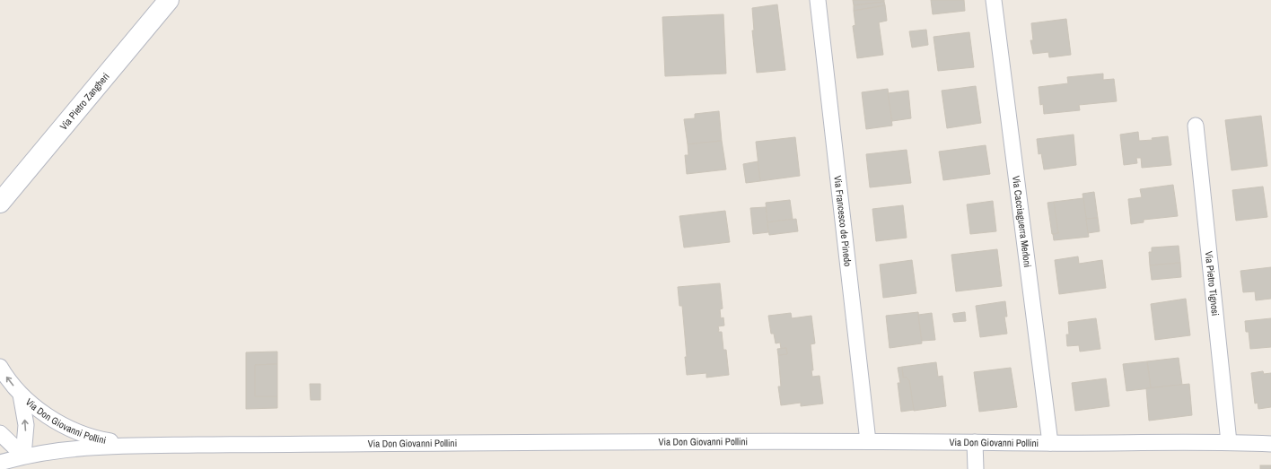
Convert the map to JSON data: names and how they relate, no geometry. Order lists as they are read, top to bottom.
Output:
{
  "streets": {
    "street": [
      "Via Pietro Zangheri",
      "Via Francesco de Pinedo",
      "Via Cacciaguerra Merloni",
      "Via Pietro Tignosi",
      "Via Don Giovanni Pollini"
    ]
  },
  "crossings": [
    ["Via Francesco de Pinedo", "Via Don Giovanni Pollini"],
    ["Via Cacciaguerra Merloni", "Via Don Giovanni Pollini"],
    ["Via Pietro Tignosi", "Via Don Giovanni Pollini"]
  ]
}
